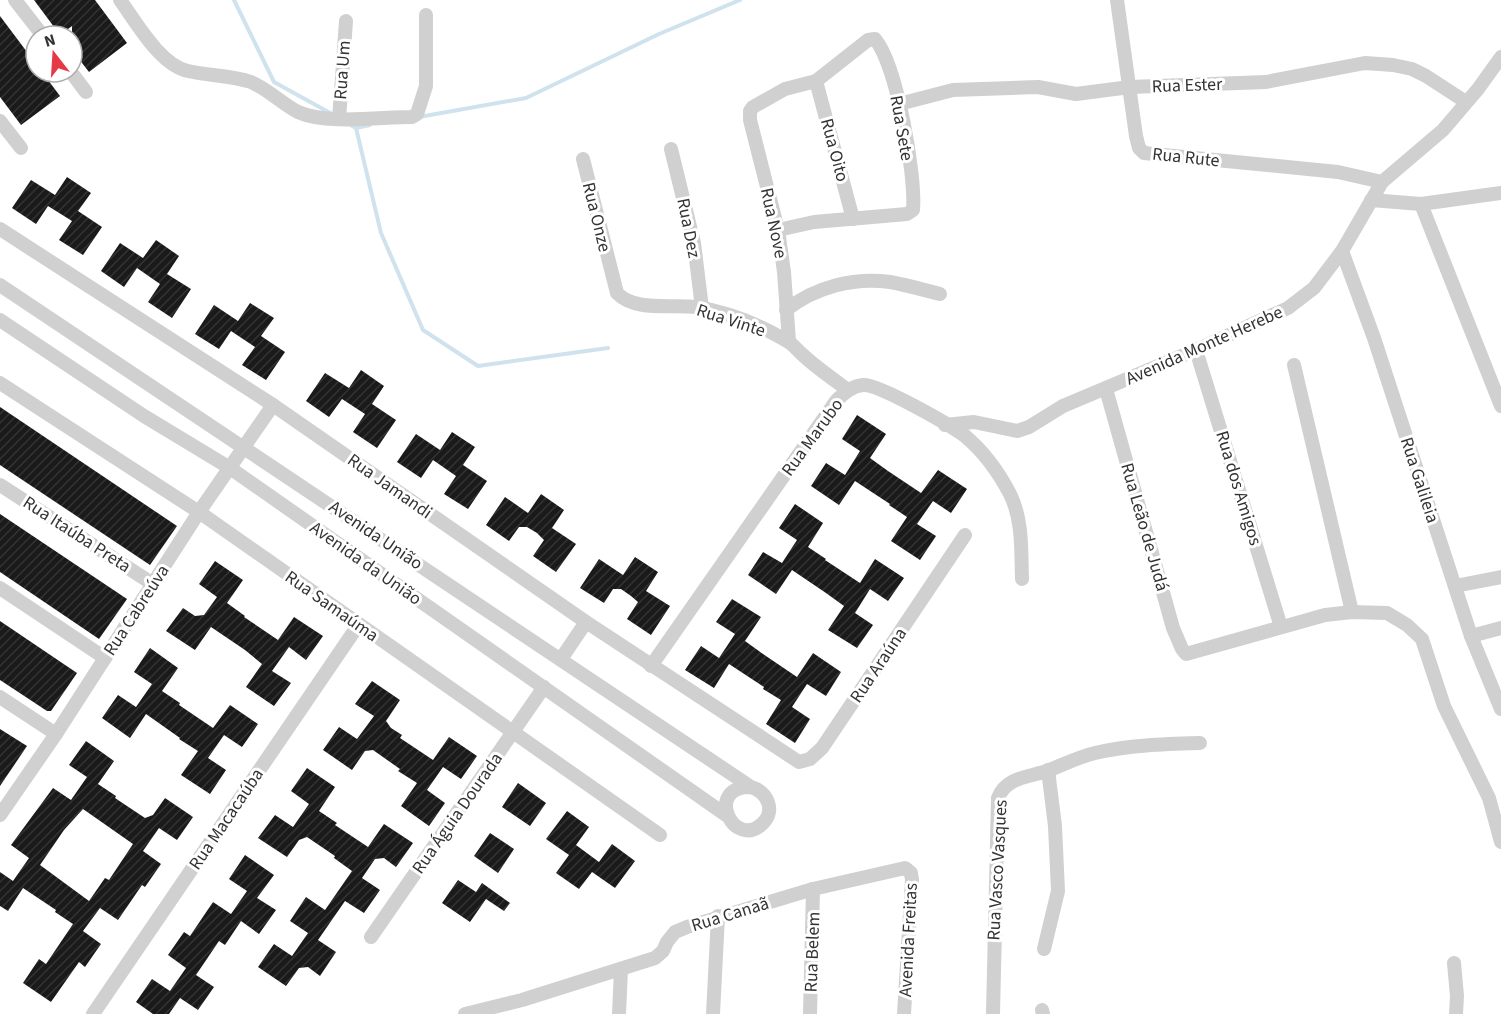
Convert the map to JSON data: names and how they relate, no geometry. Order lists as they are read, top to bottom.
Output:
{
  "streets": {
    "street": [
      "Rua Um",
      "Rua Ester",
      "Rua Sete",
      "Rua Oito",
      "Rua Rute",
      "Rua Onze",
      "Rua Nove",
      "Rua Dez",
      "Rua Vinte",
      "Avenida Monte Herebe",
      "Rua Marubo",
      "Rua Galileia",
      "Rua Jamandi",
      "Rua dos Amigos",
      "Rua Leão de Judá",
      "Rua Itaúba Preta",
      "Avenida União",
      "Avenida da União",
      "Rua Samaúma",
      "Rua Cabreúva",
      "Rua Araúna",
      "Rua Águia Dourada",
      "Rua Macacaúba",
      "Rua Vasco Vasques",
      "Rua Canaã",
      "Avenida Freitas",
      "Rua Belem"
    ]
  },
  "crossings": [
    ["Rua Ester", "Rua Sete"],
    ["Rua Ester", "Rua Rute"],
    ["Rua Ester", "Avenida Monte Herebe"],
    ["Rua Sete", "Rua Oito"],
    ["Rua Sete", "Rua Nove"],
    ["Rua Oito", "Rua Nove"],
    ["Rua Rute", "Avenida Monte Herebe"],
    ["Rua Onze", "Rua Vinte"],
    ["Rua Nove", "Rua Vinte"],
    ["Rua Dez", "Rua Vinte"],
    ["Rua Vinte", "Rua Marubo"],
    ["Avenida Monte Herebe", "Rua Marubo"],
    ["Avenida Monte Herebe", "Rua Galileia"],
    ["Avenida Monte Herebe", "Rua dos Amigos"],
    ["Avenida Monte Herebe", "Rua Leão de Judá"],
    ["Rua Marubo", "Rua Jamandi"],
    ["Rua Jamandi", "Rua Cabreúva"],
    ["Rua Jamandi", "Rua Araúna"],
    ["Rua dos Amigos", "Rua Leão de Judá"],
    ["Rua Itaúba Preta", "Rua Cabreúva"],
    ["Avenida União", "Avenida da União"],
    ["Avenida União", "Rua Cabreúva"],
    ["Avenida da União", "Rua Cabreúva"],
    ["Avenida da União", "Rua Águia Dourada"],
    ["Rua Samaúma", "Rua Cabreúva"],
    ["Rua Samaúma", "Rua Águia Dourada"],
    ["Rua Samaúma", "Rua Macacaúba"],
    ["Rua Canaã", "Avenida Freitas"],
    ["Rua Canaã", "Rua Belem"]
  ],
  "north": "top"
}
